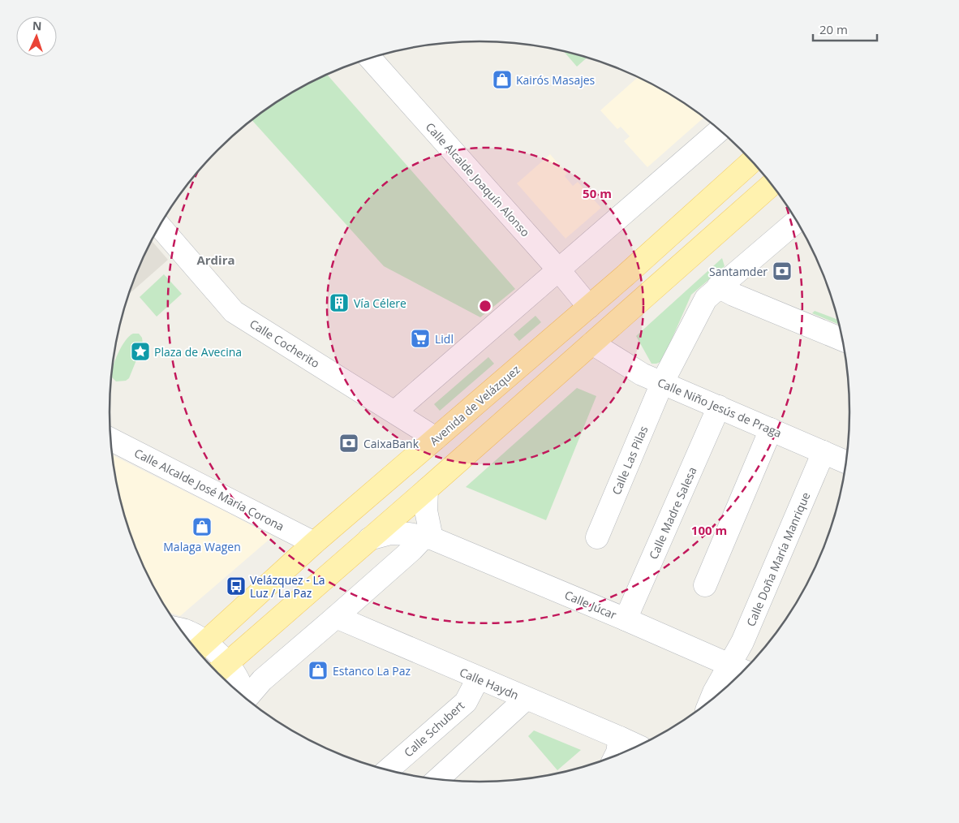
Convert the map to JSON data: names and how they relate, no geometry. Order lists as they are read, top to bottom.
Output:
{
  "streets": {
    "main road": ["Avenida de Velázquez"],
    "street": [
      "Calle Alcalde Joaquín Alonso",
      "Calle Cocherito",
      "Calle Niño Jesús de Praga",
      "Calle Las Pilas",
      "Calle Alcalde José María Corona",
      "Calle Madre Salesa",
      "Calle Doña María Manrique",
      "Calle Júcar",
      "Calle Haydn",
      "Calle Schubert"
    ]
  },
  "crossings": [
    ["Calle Alcalde Joaquín Alonso", "Avenida de Velázquez"],
    ["Calle Cocherito", "Avenida de Velázquez"],
    ["Avenida de Velázquez", "Calle Alcalde José María Corona"],
    ["Calle Niño Jesús de Praga", "Calle Las Pilas"],
    ["Calle Niño Jesús de Praga", "Calle Madre Salesa"],
    ["Calle Niño Jesús de Praga", "Calle Doña María Manrique"],
    ["Calle Madre Salesa", "Calle Júcar"],
    ["Calle Doña María Manrique", "Calle Júcar"],
    ["Calle Haydn", "Calle Schubert"]
  ],
  "districts": ["Ardira"],
  "places": {
    "shop": ["Kairós Masajes", "Malaga Wagen", "Estanco La Paz"],
    "bank": ["Santamder", "CaixaBank"],
    "building": ["Vía Célere"],
    "supermarket": ["Lidl"],
    "place": ["Plaza de Avecina"],
    "bus stop": ["Velázquez - La Luz / La Paz"]
  },
  "scale_bar": "20 m",
  "north": "top",
  "rings": ["50 m", "100 m"]
}
